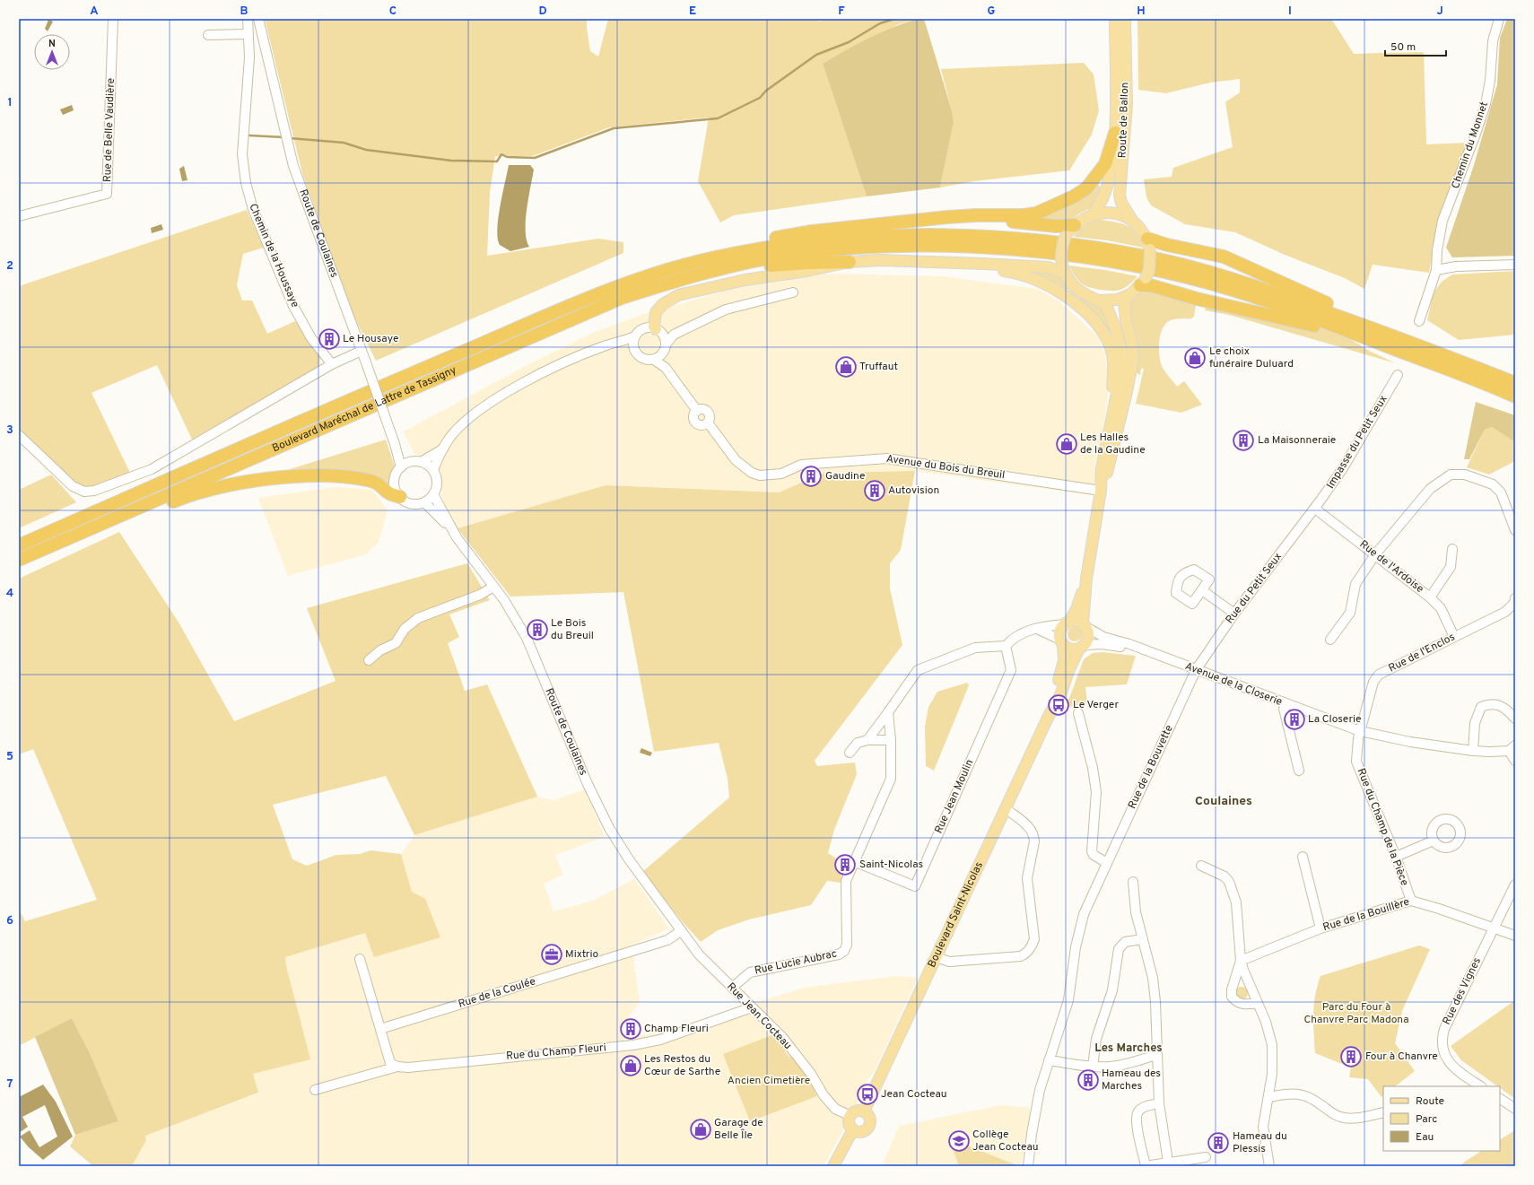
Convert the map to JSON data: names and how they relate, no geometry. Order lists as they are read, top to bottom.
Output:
{
  "streets": {
    "highway": ["Boulevard Maréchal de Lattre de Tassigny"],
    "main road": ["Route de Ballon", "Boulevard Saint-Nicolas"],
    "street": [
      "Rue de Belle Vaudière",
      "Chemin du Monnet",
      "Route de Coulaines",
      "Chemin de la Houssaye",
      "Impasse du Petit Seux",
      "Avenue du Bois du Breuil",
      "Rue de l'Ardoise",
      "Rue du Petit Seux",
      "Rue de l'Enclos",
      "Avenue de la Closerie",
      "Rue de la Bouvette",
      "Rue Jean Moulin",
      "Rue du Champ de la Pièce",
      "Rue de la Bouillère",
      "Rue Lucie Aubrac",
      "Rue des Vignes",
      "Rue de la Coulée",
      "Rue Jean Cocteau",
      "Rue du Champ Fleuri"
    ]
  },
  "crossings": [
    ["Route de Coulaines", "Rue de la Coulée"],
    ["Route de Coulaines", "Rue Jean Cocteau"],
    ["Impasse du Petit Seux", "Rue de l'Ardoise"],
    ["Impasse du Petit Seux", "Rue du Petit Seux"],
    ["Rue de l'Ardoise", "Rue du Petit Seux"],
    ["Rue de l'Ardoise", "Rue de l'Enclos"],
    ["Rue du Petit Seux", "Avenue de la Closerie"],
    ["Rue du Petit Seux", "Rue de la Bouvette"],
    ["Rue de l'Enclos", "Avenue de la Closerie"],
    ["Rue de l'Enclos", "Rue du Champ de la Pièce"],
    ["Avenue de la Closerie", "Rue de la Bouvette"],
    ["Avenue de la Closerie", "Rue du Champ de la Pièce"],
    ["Avenue de la Closerie", "Boulevard Saint-Nicolas"],
    ["Rue Jean Moulin", "Rue Lucie Aubrac"],
    ["Rue du Champ de la Pièce", "Rue de la Bouillère"],
    ["Boulevard Saint-Nicolas", "Rue Jean Cocteau"],
    ["Rue de la Bouillère", "Rue des Vignes"],
    ["Rue Lucie Aubrac", "Rue Jean Cocteau"],
    ["Rue de la Coulée", "Rue Jean Cocteau"],
    ["Rue Jean Cocteau", "Rue du Champ Fleuri"]
  ],
  "districts": ["Coulaines", "Les Marches"],
  "parks": ["Parc du Four à Chanvre Parc Madona", "Ancien Cimetière"],
  "places": {
    "building": [
      "Le Housaye",
      "La Maisonneraie",
      "Gaudine",
      "Autovision",
      "Le Bois du Breuil",
      "La Closerie",
      "Saint-Nicolas",
      "Champ Fleuri",
      "Four à Chanvre",
      "Hameau des Marches",
      "Hameau du Plessis"
    ],
    "shop": [
      "Le choix funéraire Duluard",
      "Truffaut",
      "Les Halles de la Gaudine",
      "Les Restos du Cœur de Sarthe",
      "Garage de Belle Île"
    ],
    "bus stop": ["Le Verger", "Jean Cocteau"],
    "office": ["Mixtrio"],
    "school or university": ["Collège Jean Cocteau"]
  },
  "legend": ["Route", "Parc", "Eau"],
  "scale_bar": "50 m",
  "north": "top",
  "grid": {
    "columns": [
      "A",
      "B",
      "C",
      "D",
      "E",
      "F",
      "G",
      "H",
      "I",
      "J"
    ],
    "rows": [
      "1",
      "2",
      "3",
      "4",
      "5",
      "6",
      "7"
    ]
  }
}
